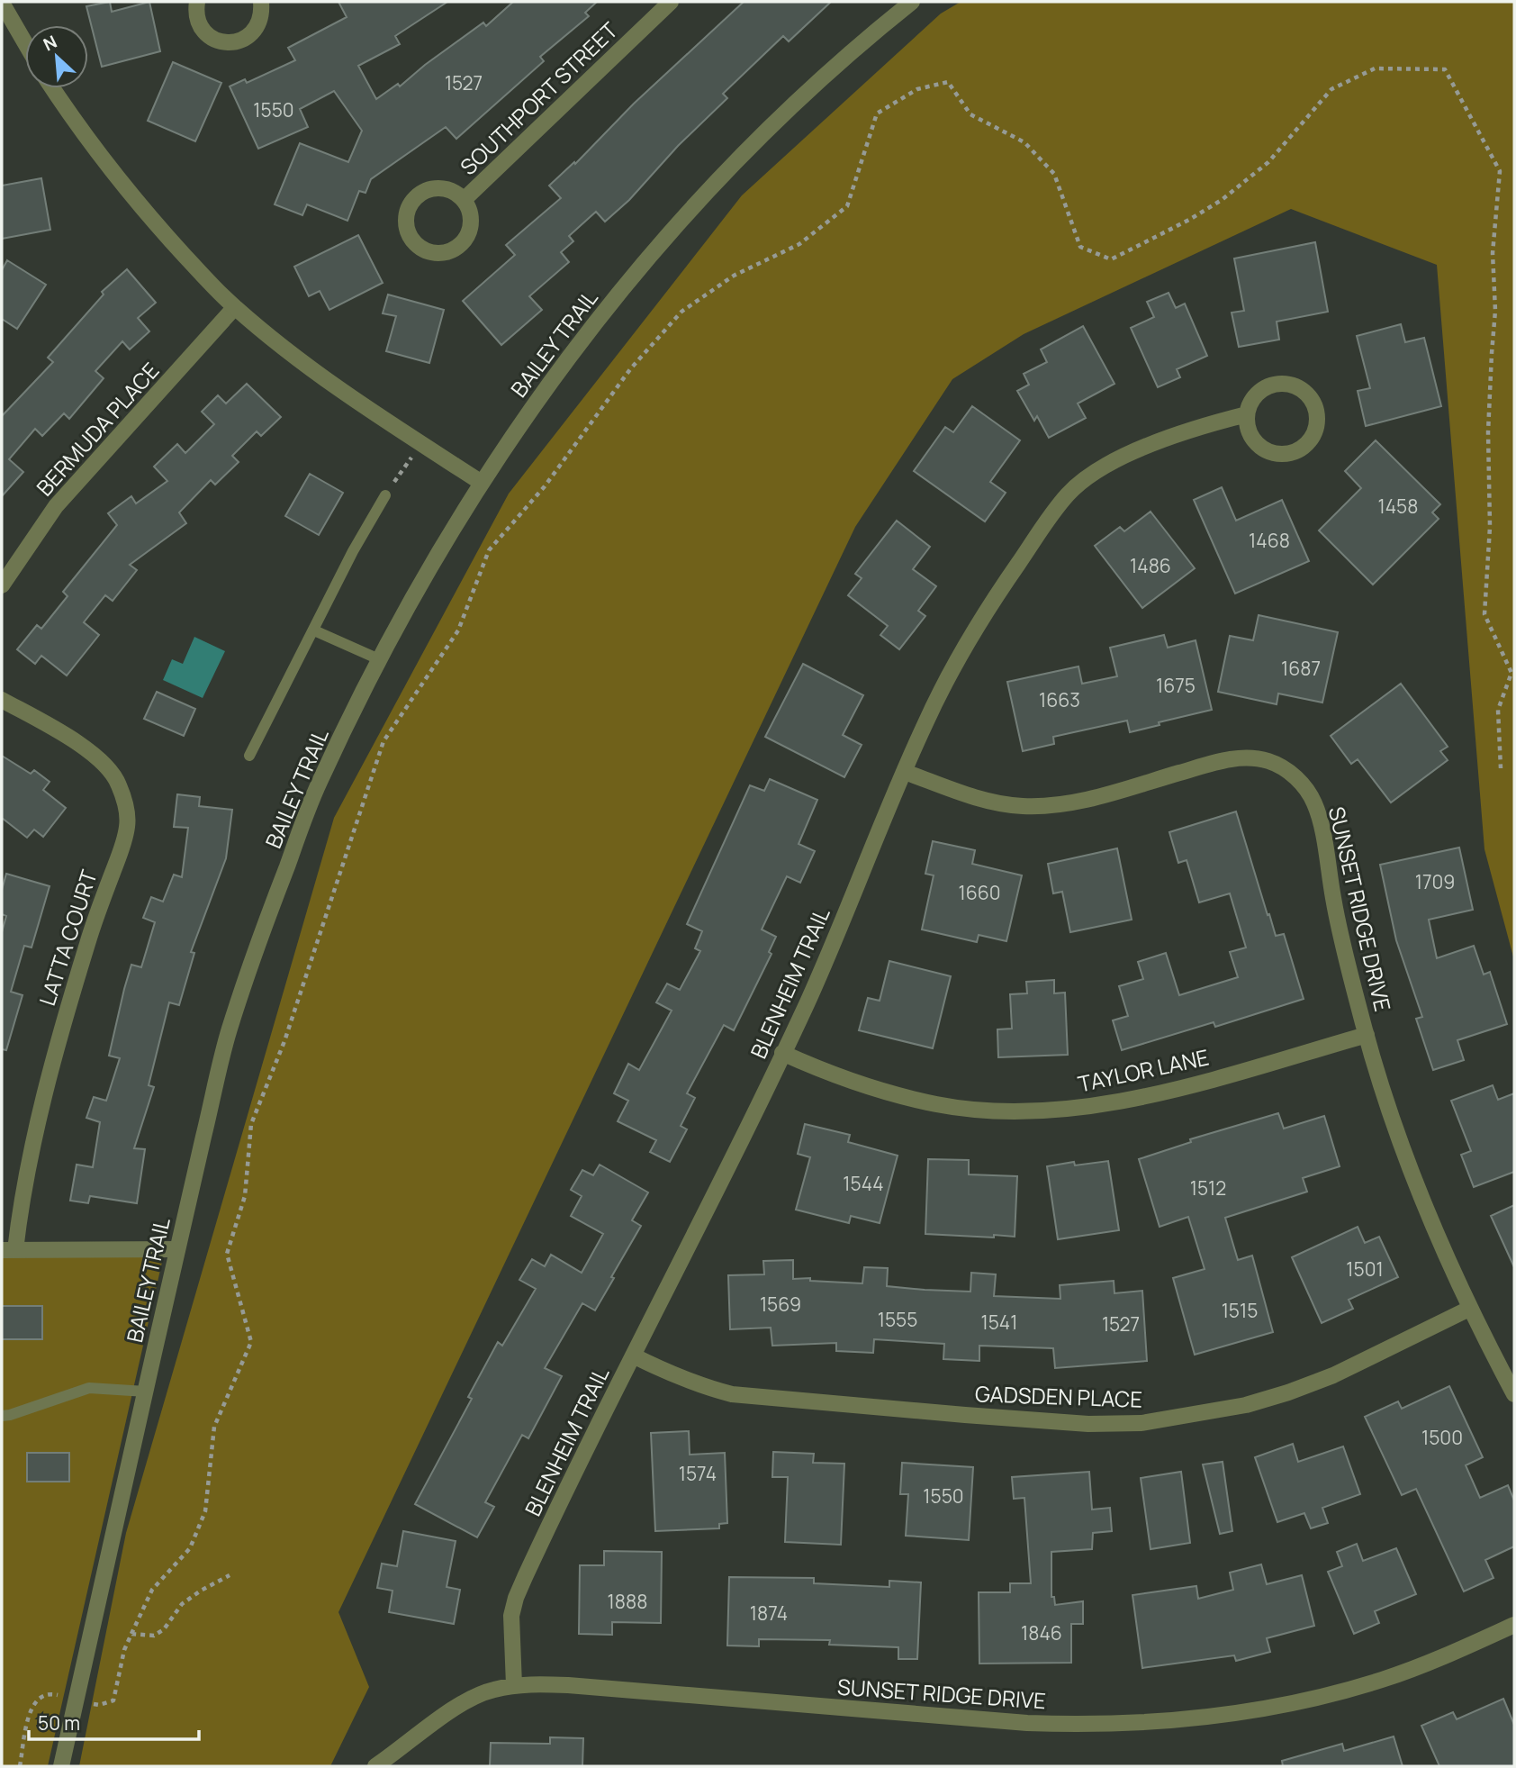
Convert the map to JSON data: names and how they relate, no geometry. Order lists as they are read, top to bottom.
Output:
{
  "streets": {
    "street": [
      "SOUTHPORT STREET",
      "BAILEY TRAIL",
      "BERMUDA PLACE",
      "SUNSET RIDGE DRIVE",
      "LATTA COURT",
      "BLENHEIM TRAIL",
      "TAYLOR LANE",
      "GADSDEN PLACE"
    ]
  },
  "crossings": [
    ["SUNSET RIDGE DRIVE", "BLENHEIM TRAIL"],
    ["SUNSET RIDGE DRIVE", "TAYLOR LANE"],
    ["SUNSET RIDGE DRIVE", "GADSDEN PLACE"],
    ["BLENHEIM TRAIL", "TAYLOR LANE"],
    ["BLENHEIM TRAIL", "GADSDEN PLACE"]
  ],
  "house_numbers": [
    "1527",
    "1550",
    "1458",
    "1468",
    "1486",
    "1687",
    "1675",
    "1663",
    "1709",
    "1660",
    "1544",
    "1512",
    "1501",
    "1569",
    "1515",
    "1555",
    "1541",
    "1527",
    "1500",
    "1574",
    "1550",
    "1888",
    "1874",
    "1846"
  ],
  "scale_bar": "50 m",
  "north": "top left"
}
